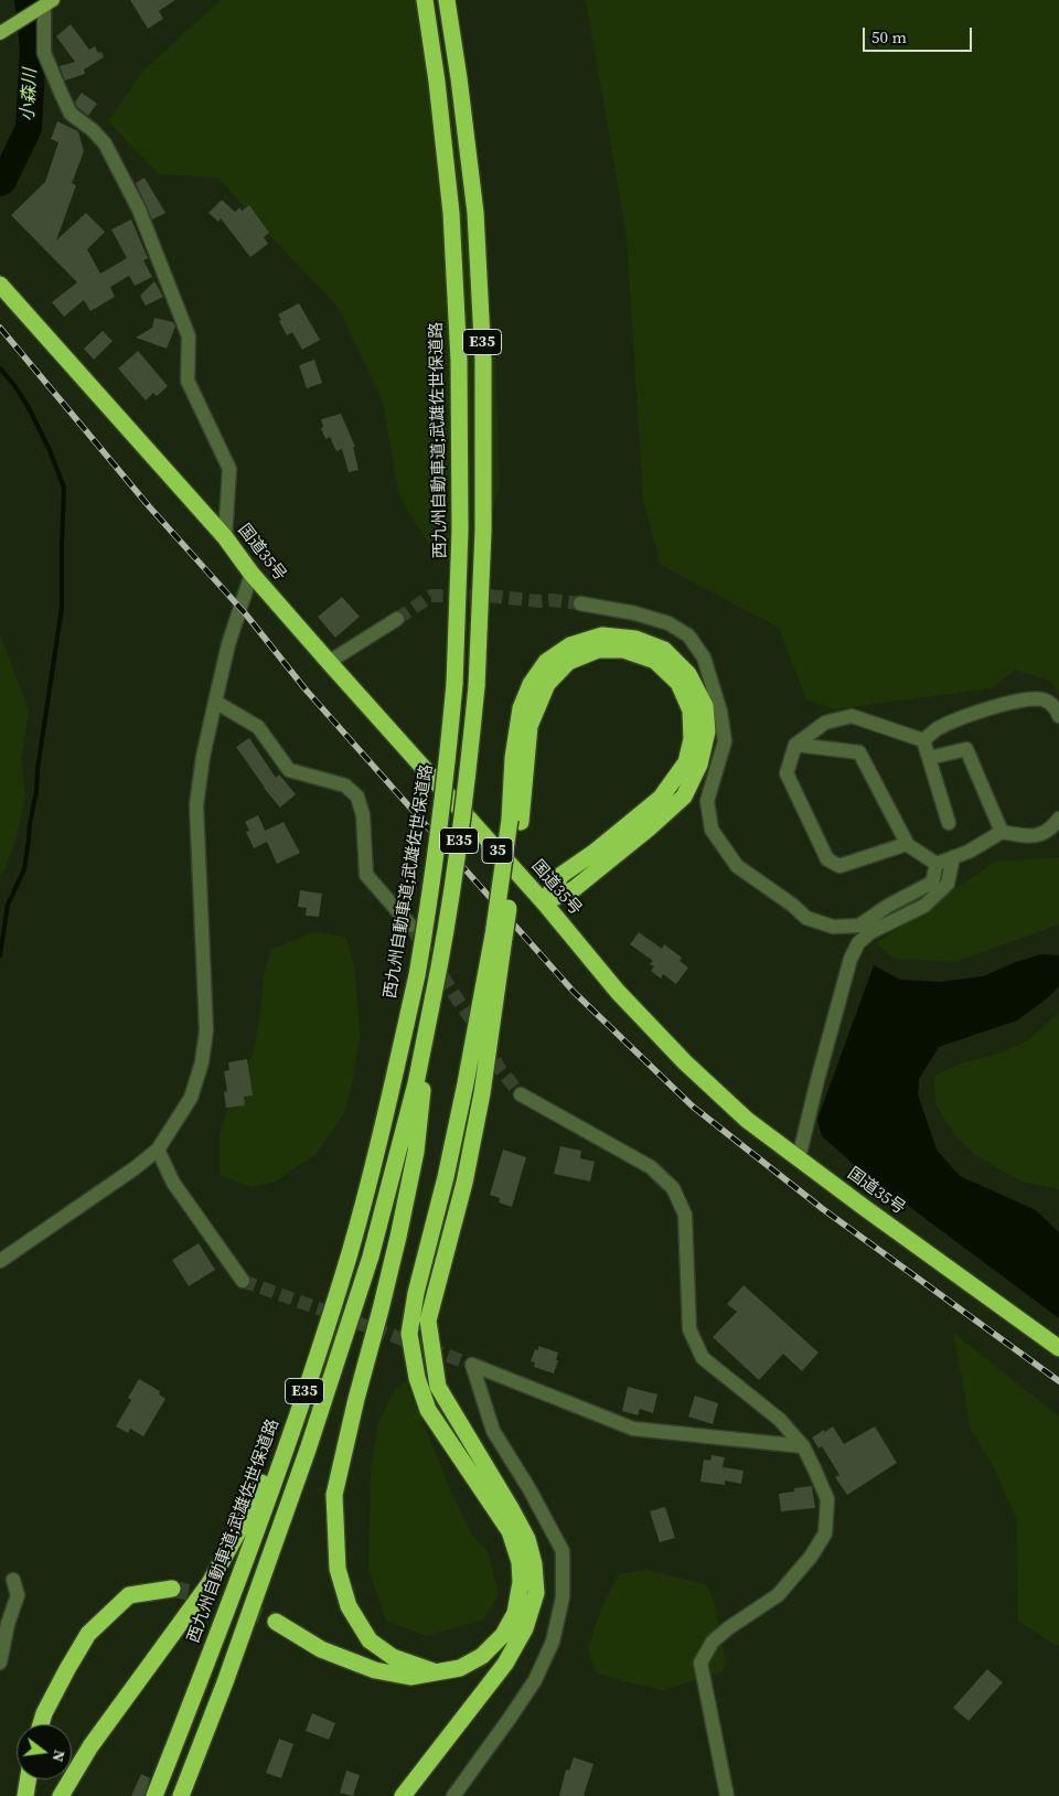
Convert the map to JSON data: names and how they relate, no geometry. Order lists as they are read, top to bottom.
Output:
{
  "streets": {
    "highway": [
      "E35",
      "西九州自動車道;武雄佐世保道路",
      "国道35号",
      "35"
    ]
  },
  "water": ["小森川"],
  "scale_bar": "50 m",
  "north": "right"
}
